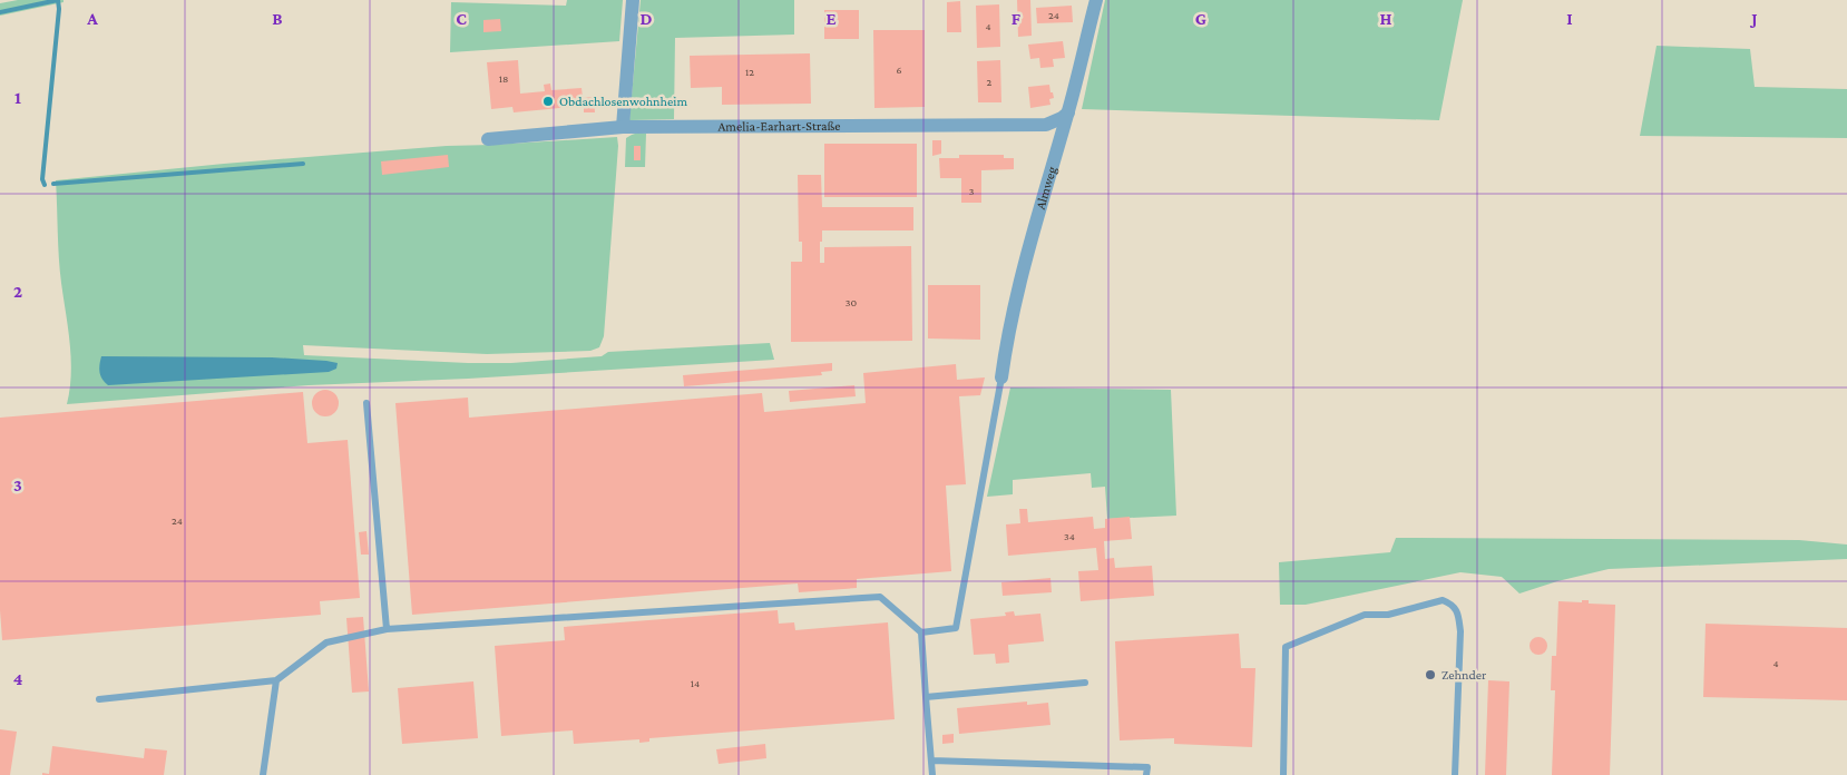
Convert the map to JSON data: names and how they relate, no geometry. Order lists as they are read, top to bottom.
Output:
{
  "streets": {
    "street": ["Amelia-Earhart-Straße", "Almweg"]
  },
  "crossings": [
    ["Amelia-Earhart-Straße", "Almweg"]
  ],
  "places": ["Obdachlosenwohnheim", "Zehnder"],
  "house_numbers": [
    "24",
    "4",
    "6",
    "12",
    "18",
    "2",
    "3",
    "30",
    "24",
    "34",
    "4",
    "14"
  ],
  "grid": {
    "columns": [
      "A",
      "B",
      "C",
      "D",
      "E",
      "F",
      "G",
      "H",
      "I",
      "J"
    ],
    "rows": [
      "1",
      "2",
      "3",
      "4"
    ]
  }
}
